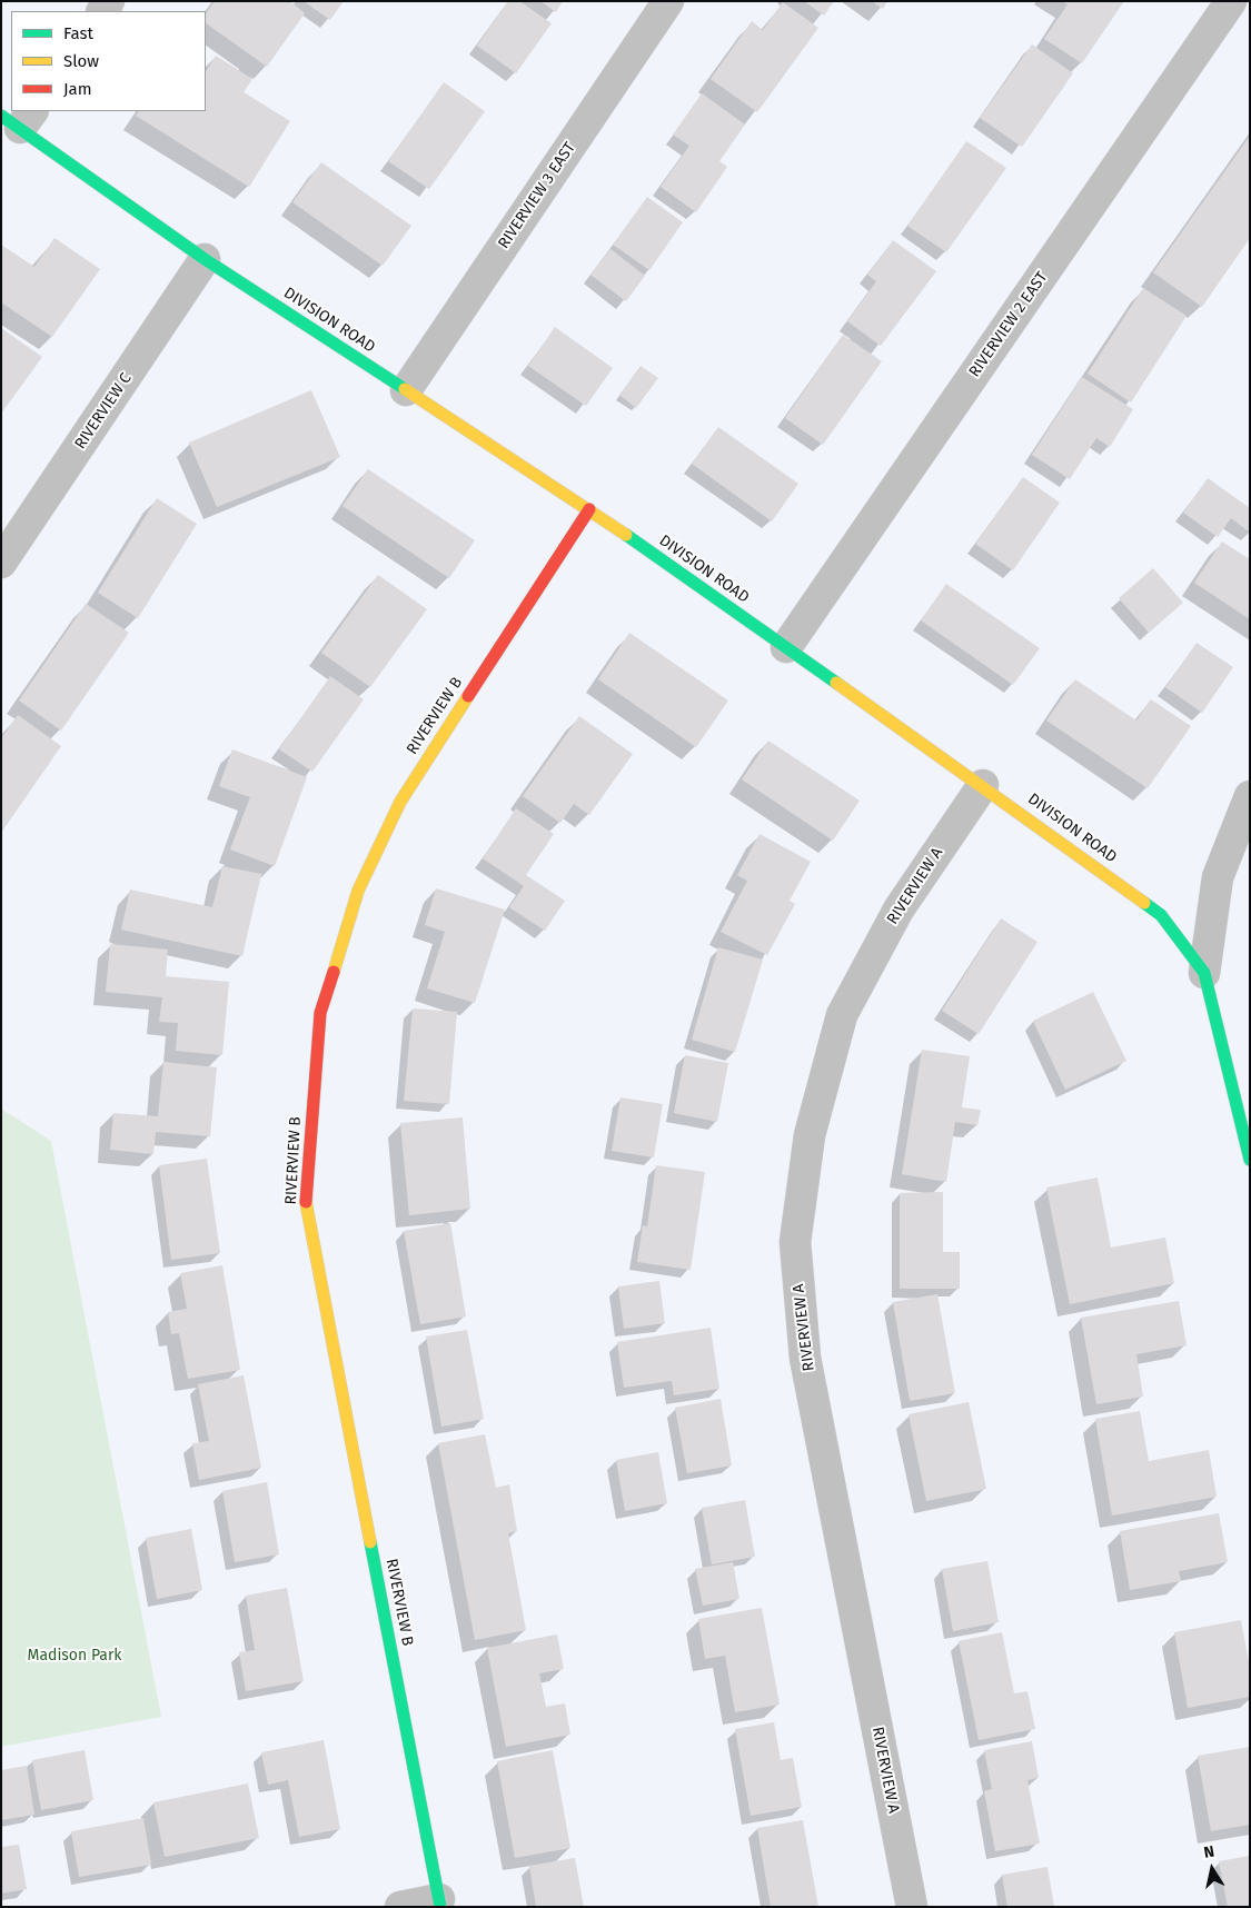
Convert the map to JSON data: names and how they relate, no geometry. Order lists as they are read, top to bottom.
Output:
{
  "streets": {
    "street": [
      "RIVERVIEW 3 EAST",
      "DIVISION ROAD",
      "RIVERVIEW 2 EAST",
      "RIVERVIEW C",
      "RIVERVIEW B",
      "RIVERVIEW A"
    ]
  },
  "crossings": [
    ["RIVERVIEW 3 EAST", "DIVISION ROAD"],
    ["DIVISION ROAD", "RIVERVIEW 2 EAST"],
    ["DIVISION ROAD", "RIVERVIEW C"],
    ["DIVISION ROAD", "RIVERVIEW B"],
    ["DIVISION ROAD", "RIVERVIEW A"]
  ],
  "parks": ["Madison Park"],
  "legend": ["Fast", "Slow", "Jam"],
  "north": "top"
}
